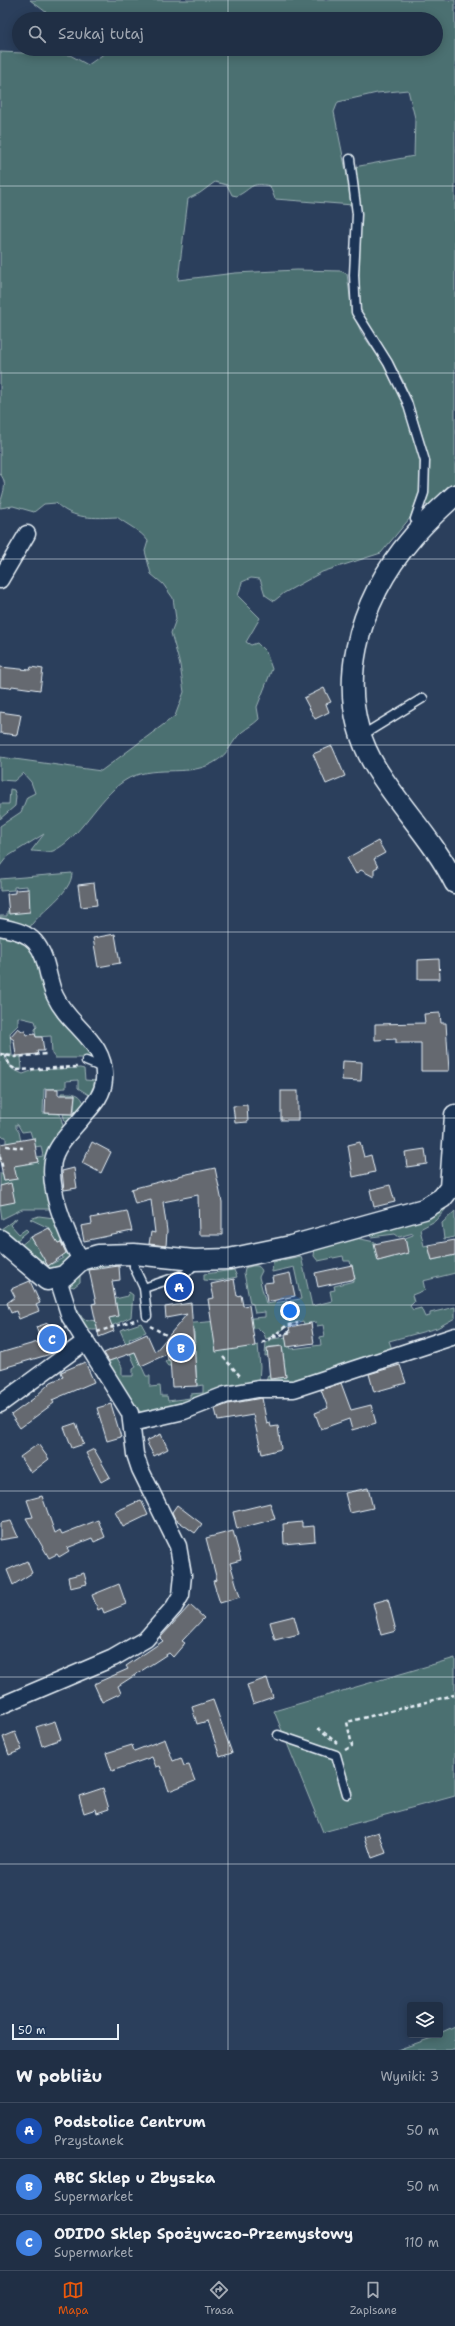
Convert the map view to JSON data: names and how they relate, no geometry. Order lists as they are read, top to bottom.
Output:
{
  "scale_bar": "50 m",
  "page": {
    "search": "Szukaj tutaj",
    "pins": ["A", "C", "B"],
    "scale": "50 m",
    "heading": ["W pobliżu", "Wyniki: 3"],
    "list": [
      {
        "mark": "A",
        "name": "Podstolice Centrum",
        "note": "Przystanek",
        "value": "50 m"
      },
      {
        "mark": "B",
        "name": "ABC Sklep u Zbyszka",
        "note": "Supermarket",
        "value": "50 m"
      },
      {
        "mark": "C",
        "name": "ODIDO Sklep Spożywczo-Przemysłowy",
        "note": "Supermarket",
        "value": "110 m"
      }
    ],
    "nav": ["Mapa", "Trasa", "Zapisane"]
  }
}
